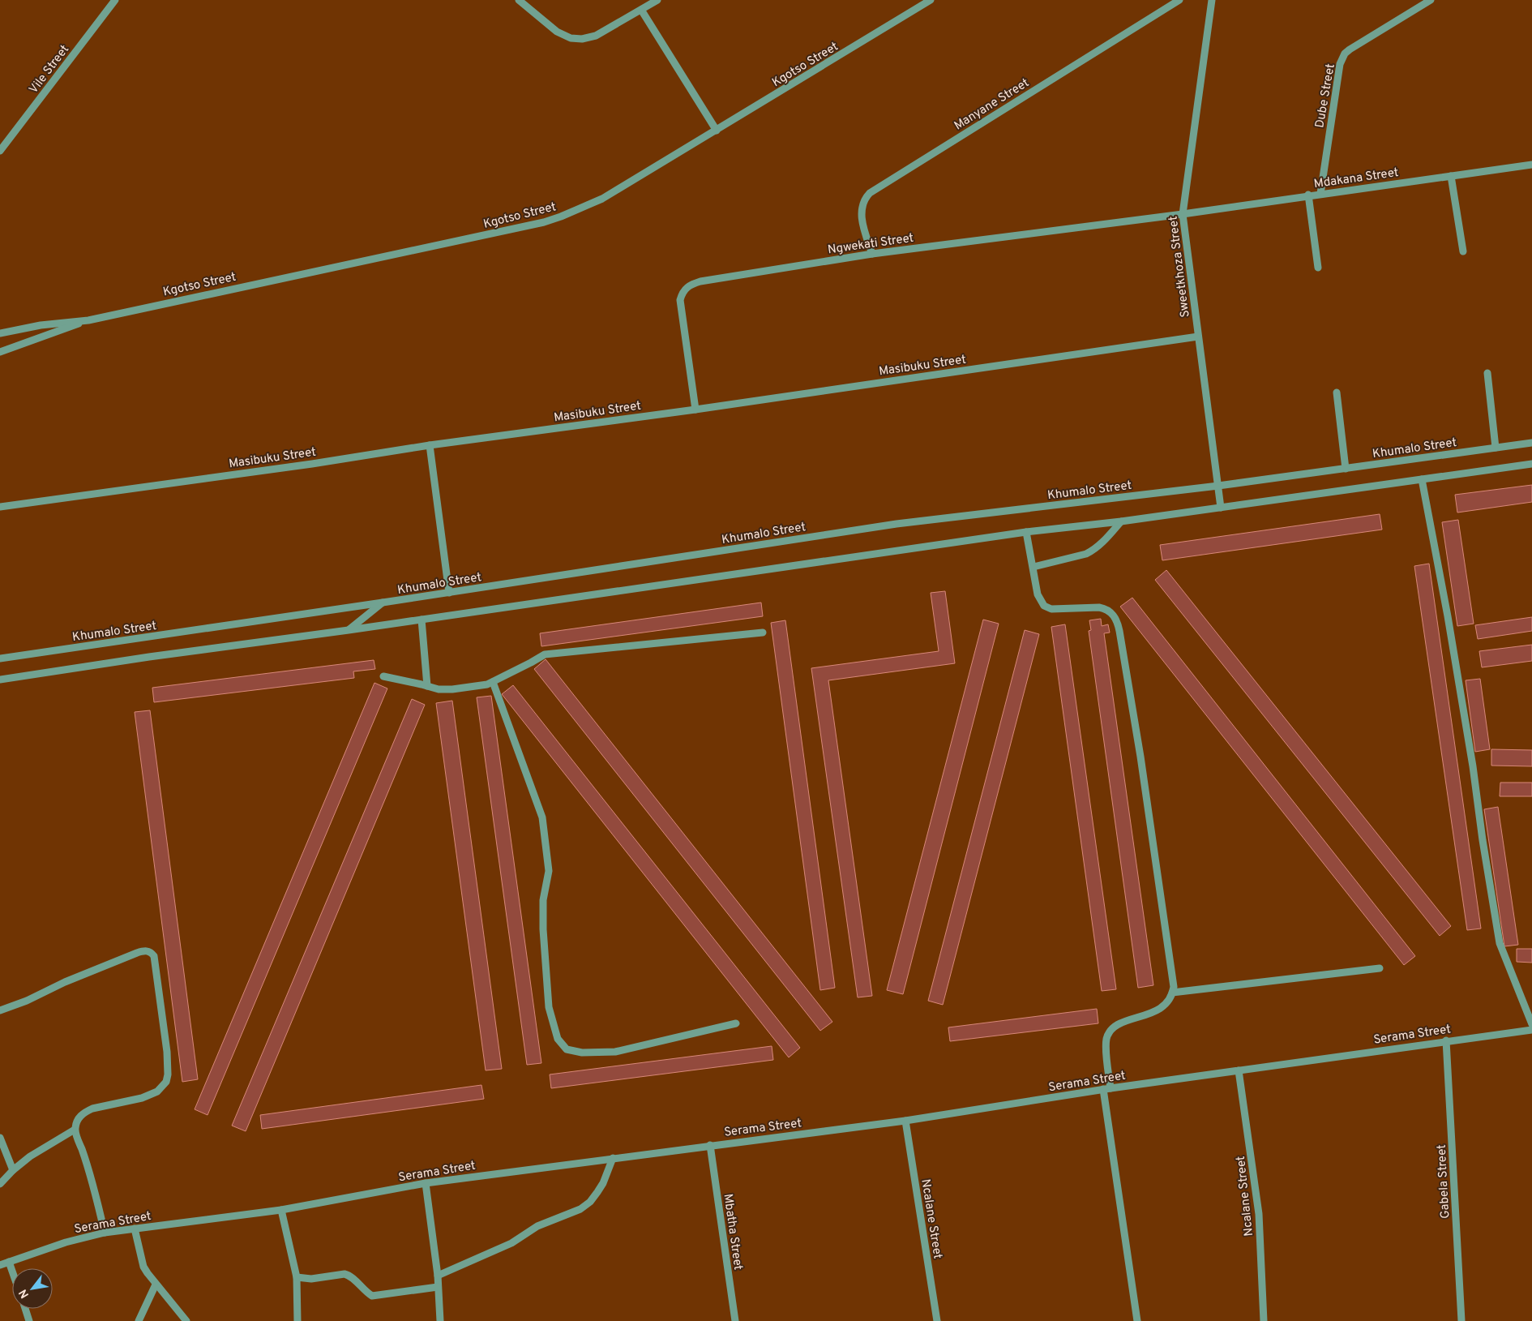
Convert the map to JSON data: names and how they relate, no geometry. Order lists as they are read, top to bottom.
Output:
{
  "streets": {
    "street": [
      "Kgotso Street",
      "Vile Street",
      "Dube Street",
      "Manyane Street",
      "Mdakana Street",
      "Ngwekati Street",
      "Sweetkhoza Street",
      "Masibuku Street",
      "Khumalo Street",
      "Serama Street",
      "Gabela Street",
      "Ncalane Street",
      "Mbatha Street"
    ]
  },
  "crossings": [
    ["Dube Street", "Mdakana Street"],
    ["Manyane Street", "Ngwekati Street"],
    ["Mdakana Street", "Ngwekati Street"],
    ["Mdakana Street", "Sweetkhoza Street"],
    ["Ngwekati Street", "Sweetkhoza Street"],
    ["Ngwekati Street", "Masibuku Street"],
    ["Sweetkhoza Street", "Masibuku Street"],
    ["Sweetkhoza Street", "Khumalo Street"],
    ["Serama Street", "Gabela Street"],
    ["Serama Street", "Ncalane Street"],
    ["Serama Street", "Mbatha Street"]
  ],
  "north": "bottom left"
}
